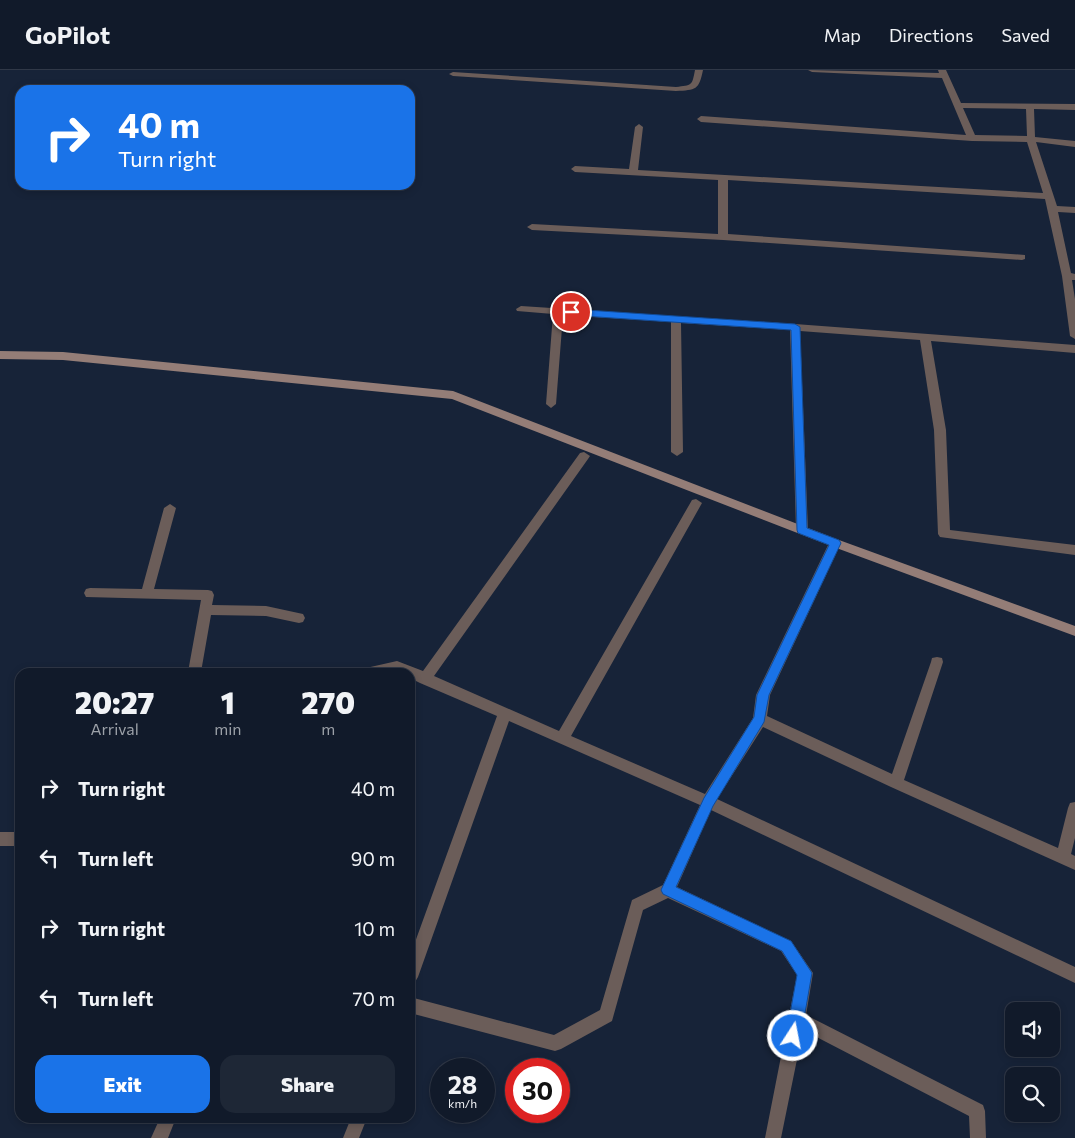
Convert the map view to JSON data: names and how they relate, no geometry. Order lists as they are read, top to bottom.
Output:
{
  "page": {
    "header": "GoPilot",
    "nav": ["Map", "Directions", "Saved"],
    "turn": ["40 m", "Turn right"],
    "eta": [
      "20:27",
      "Arrival",
      "1",
      "min",
      "270",
      "m"
    ],
    "list": [
      {
        "name": "Turn right",
        "value": "40 m"
      },
      {
        "name": "Turn left",
        "value": "90 m"
      },
      {
        "name": "Turn right",
        "value": "10 m"
      },
      {
        "name": "Turn left",
        "value": "70 m"
      }
    ],
    "buttons": ["Exit", "Share"],
    "speed": "28 km/h",
    "limit": "30"
  }
}
